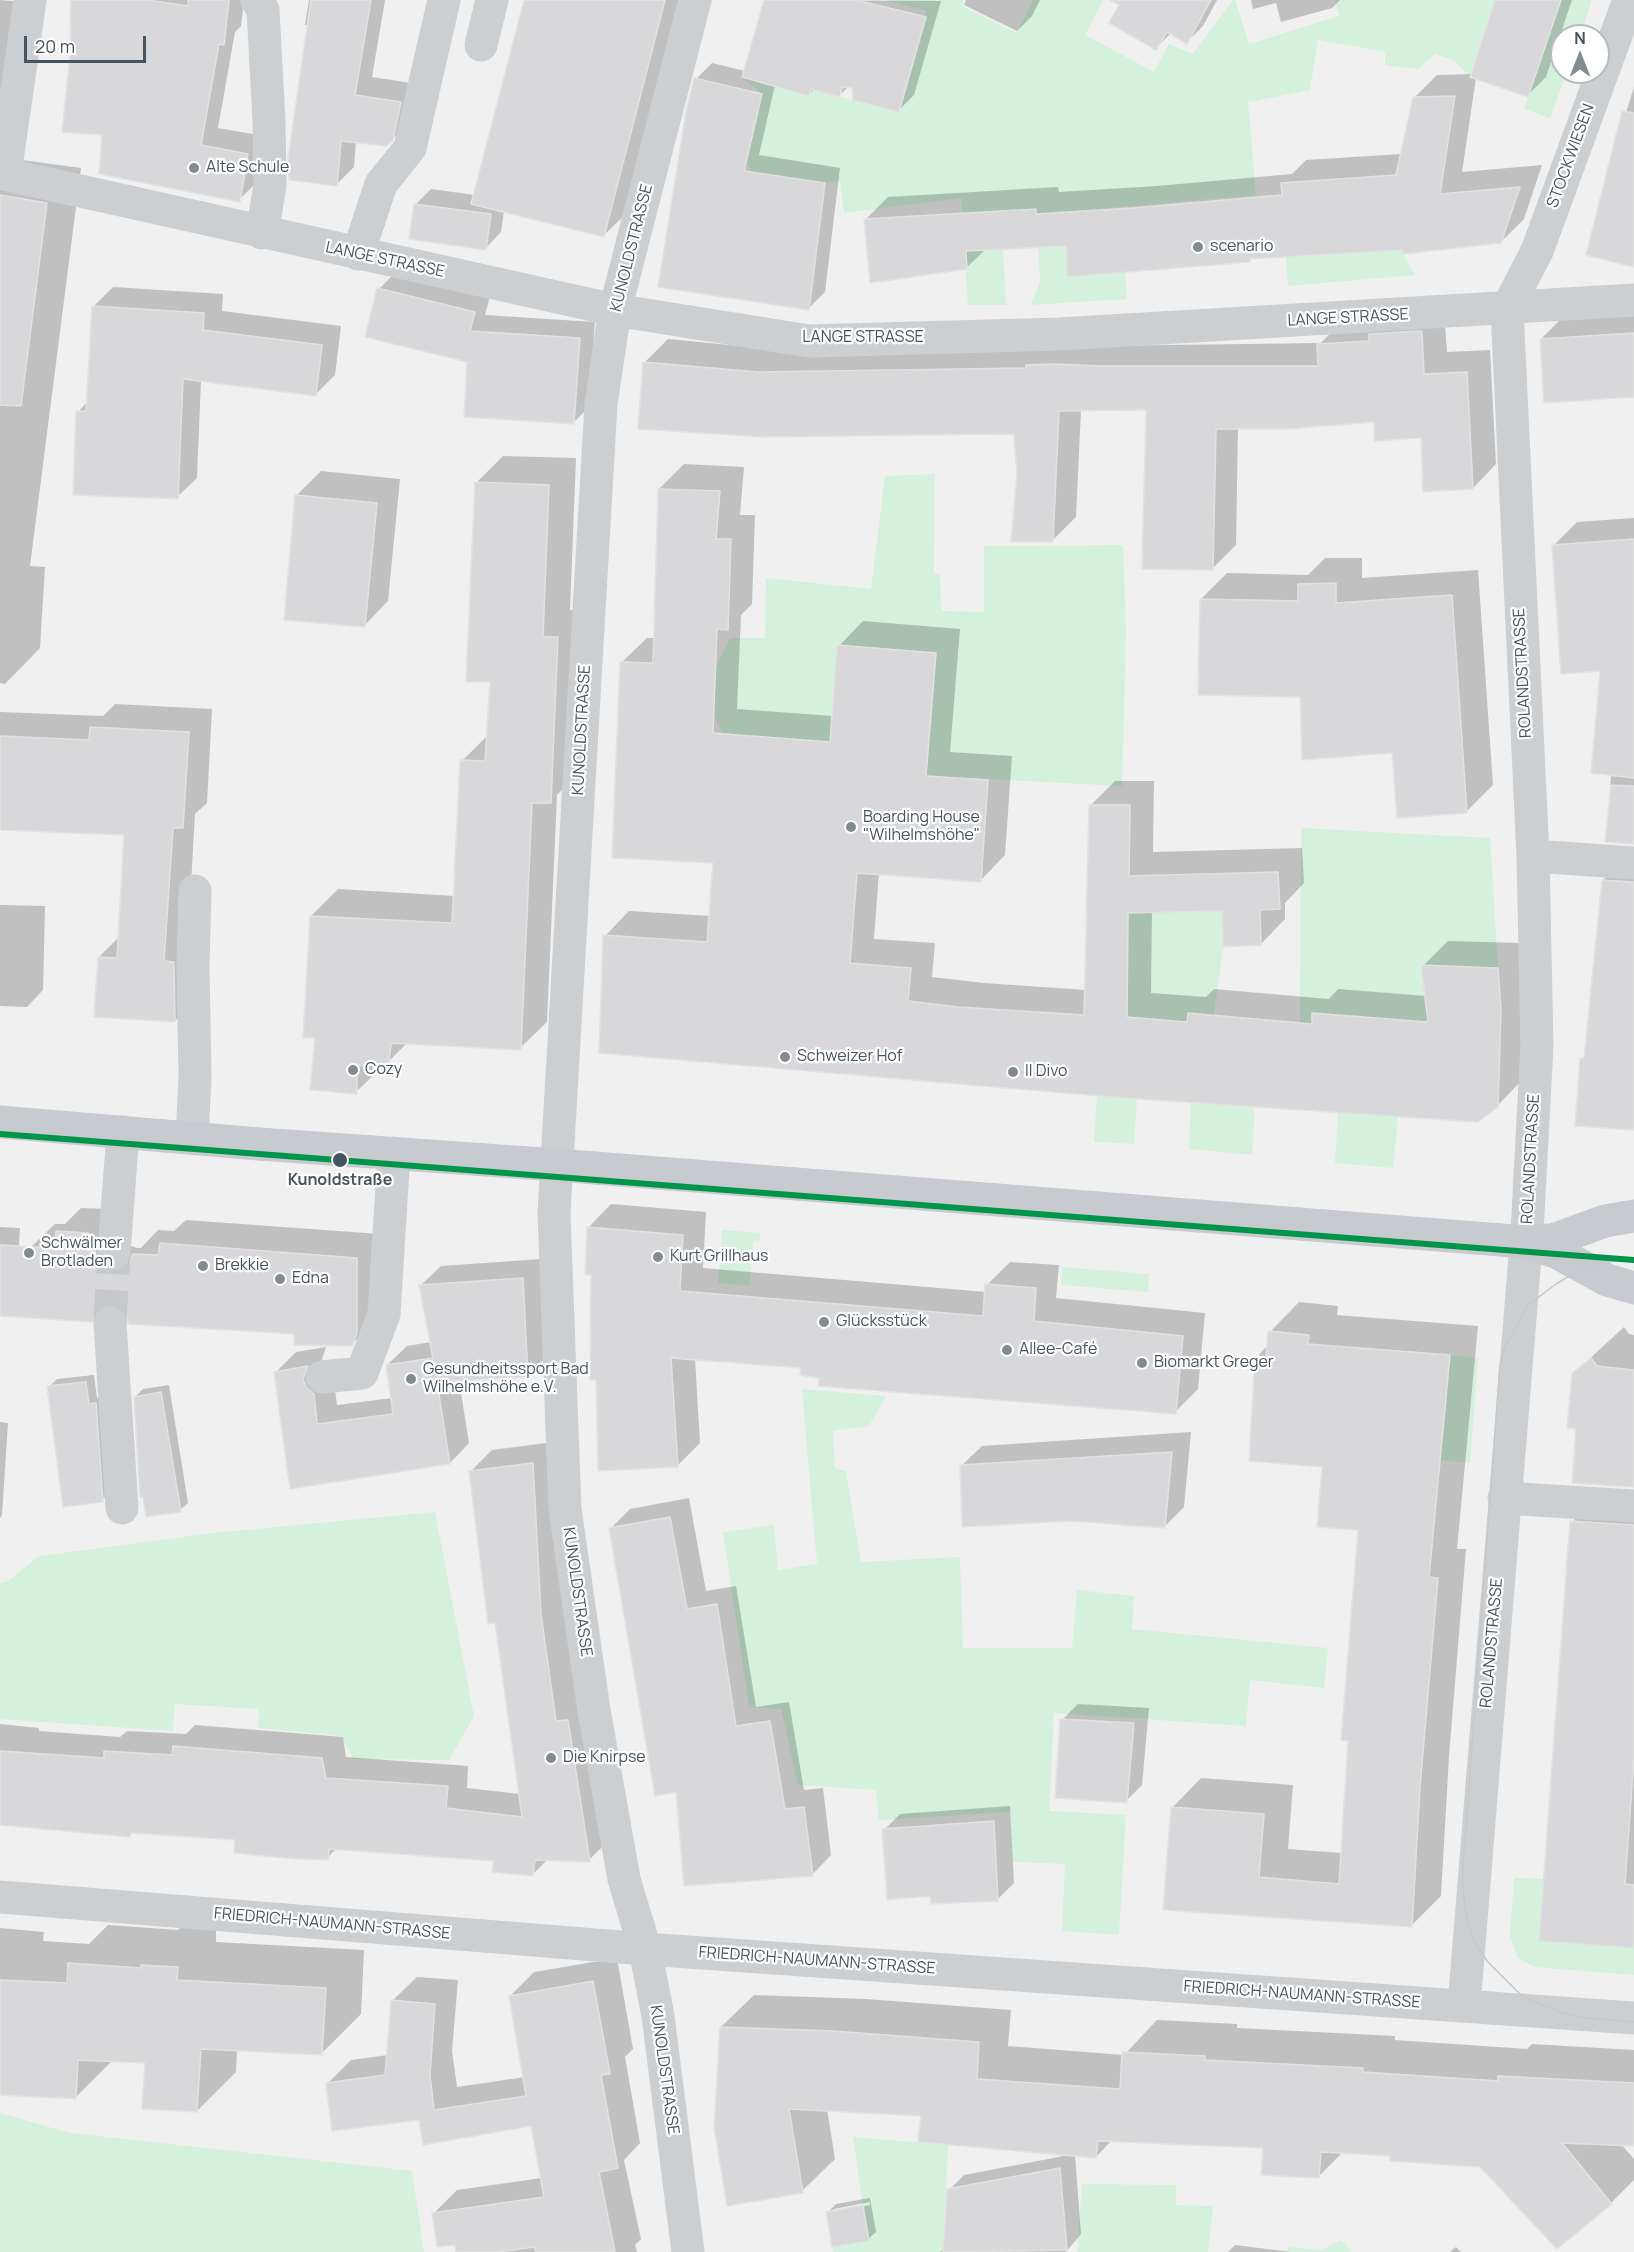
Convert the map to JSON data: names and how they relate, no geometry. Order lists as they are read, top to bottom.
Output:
{
  "streets": {
    "street": [
      "STOCKWIESEN",
      "KUNOLDSTRASSE",
      "LANGE STRASSE",
      "ROLANDSTRASSE",
      "FRIEDRICH-NAUMANN-STRASSE"
    ]
  },
  "crossings": [
    ["STOCKWIESEN", "LANGE STRASSE"],
    ["STOCKWIESEN", "ROLANDSTRASSE"],
    ["KUNOLDSTRASSE", "LANGE STRASSE"],
    ["KUNOLDSTRASSE", "FRIEDRICH-NAUMANN-STRASSE"],
    ["LANGE STRASSE", "ROLANDSTRASSE"],
    ["ROLANDSTRASSE", "FRIEDRICH-NAUMANN-STRASSE"]
  ],
  "places": [
    "Alte Schule",
    "scenario",
    "Boarding House \"Wilhelmshöhe\"",
    "Schweizer Hof",
    "Cozy",
    "Il Divo",
    "Kunoldstraße",
    "Schwälmer Brotladen",
    "Kurt Grillhaus",
    "Brekkie",
    "Edna",
    "Glücksstück",
    "Allee-Café",
    "Biomarkt Greger",
    "Gesundheitssport Bad Wilhelmshöhe e.V.",
    "Die Knirpse"
  ],
  "scale_bar": "20 m",
  "north": "top"
}
